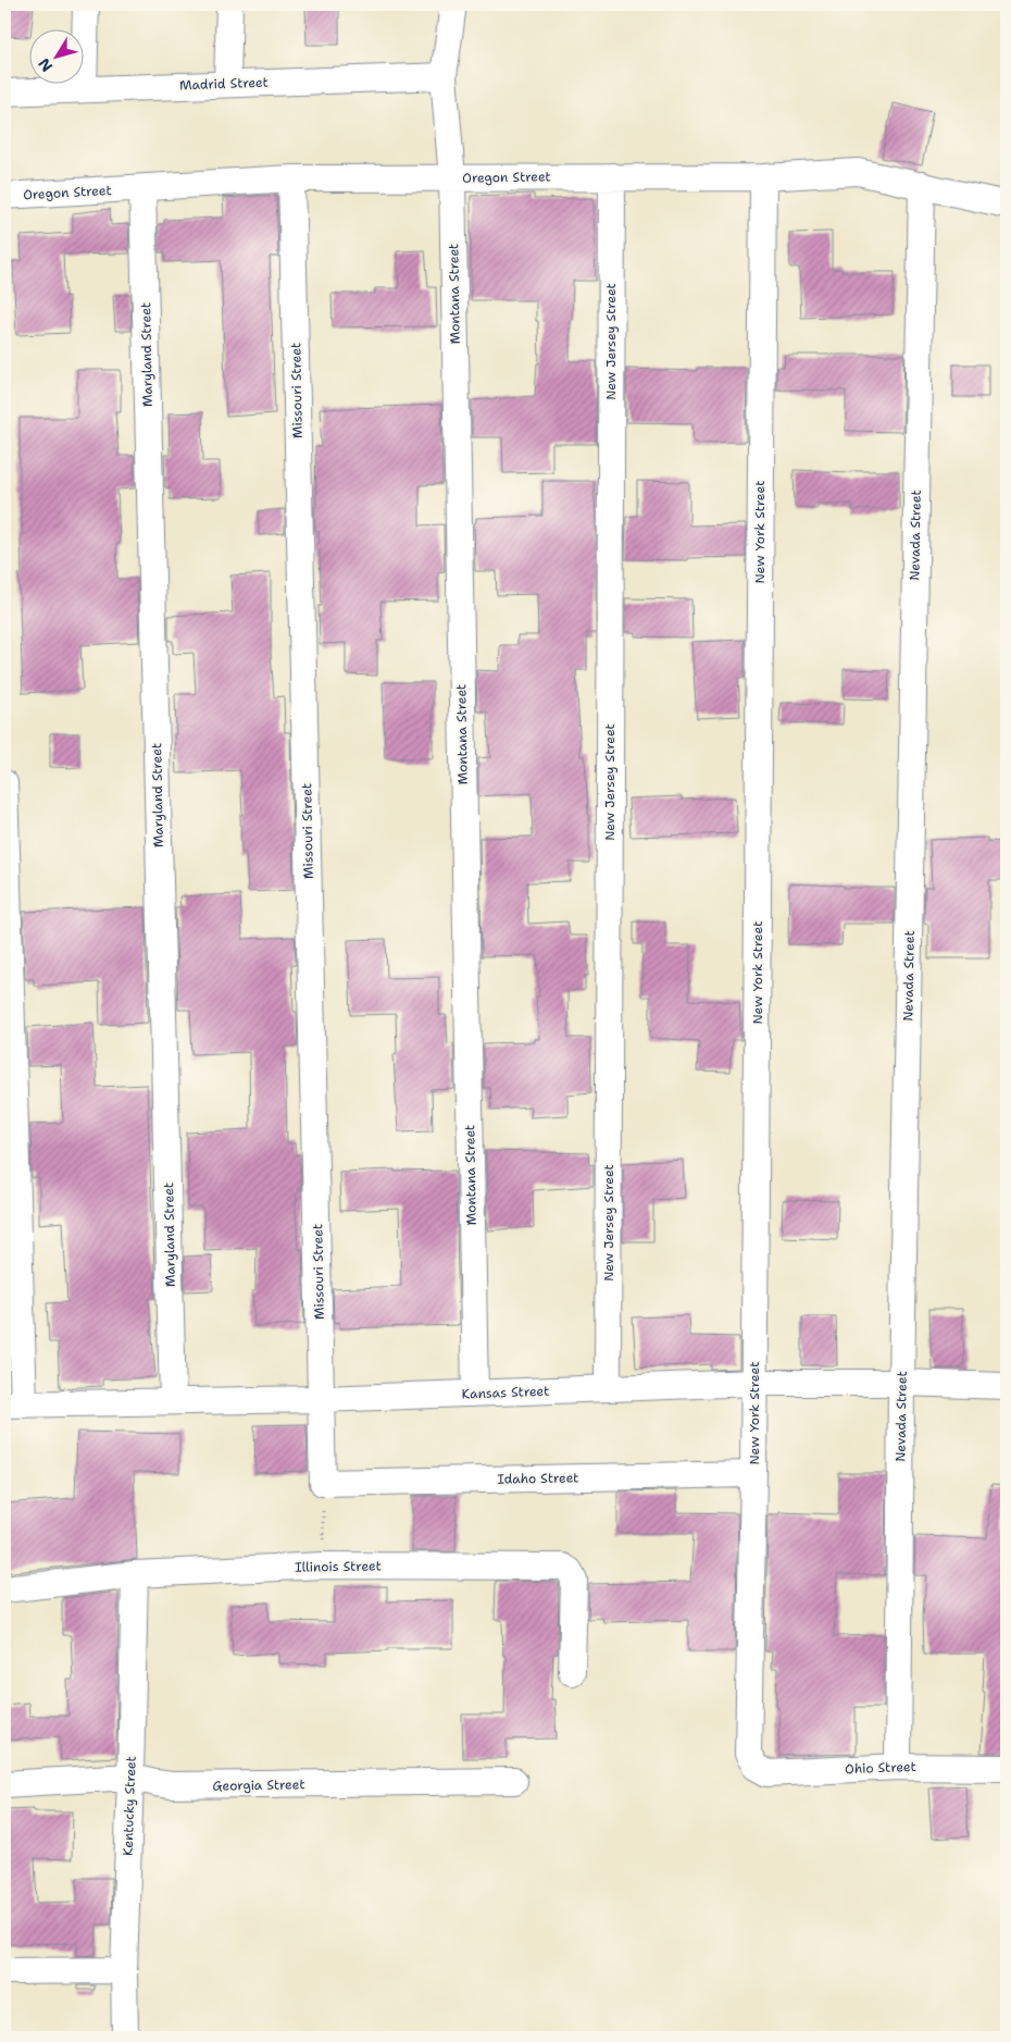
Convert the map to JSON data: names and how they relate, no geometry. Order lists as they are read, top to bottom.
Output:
{
  "streets": {
    "street": [
      "Madrid Street",
      "Oregon Street",
      "Montana Street",
      "New Jersey Street",
      "Maryland Street",
      "Missouri Street",
      "New York Street",
      "Nevada Street",
      "Kansas Street",
      "Idaho Street",
      "Illinois Street",
      "Ohio Street",
      "Georgia Street",
      "Kentucky Street"
    ]
  },
  "crossings": [
    ["Madrid Street", "Montana Street"],
    ["Oregon Street", "Montana Street"],
    ["Oregon Street", "New Jersey Street"],
    ["Oregon Street", "Maryland Street"],
    ["Oregon Street", "Missouri Street"],
    ["Oregon Street", "New York Street"],
    ["Oregon Street", "Nevada Street"],
    ["Montana Street", "Kansas Street"],
    ["New Jersey Street", "Kansas Street"],
    ["Maryland Street", "Kansas Street"],
    ["Missouri Street", "Kansas Street"],
    ["Missouri Street", "Idaho Street"],
    ["New York Street", "Kansas Street"],
    ["New York Street", "Idaho Street"],
    ["New York Street", "Ohio Street"],
    ["Nevada Street", "Kansas Street"],
    ["Nevada Street", "Ohio Street"],
    ["Illinois Street", "Kentucky Street"],
    ["Georgia Street", "Kentucky Street"]
  ],
  "north": "bottom left"
}
